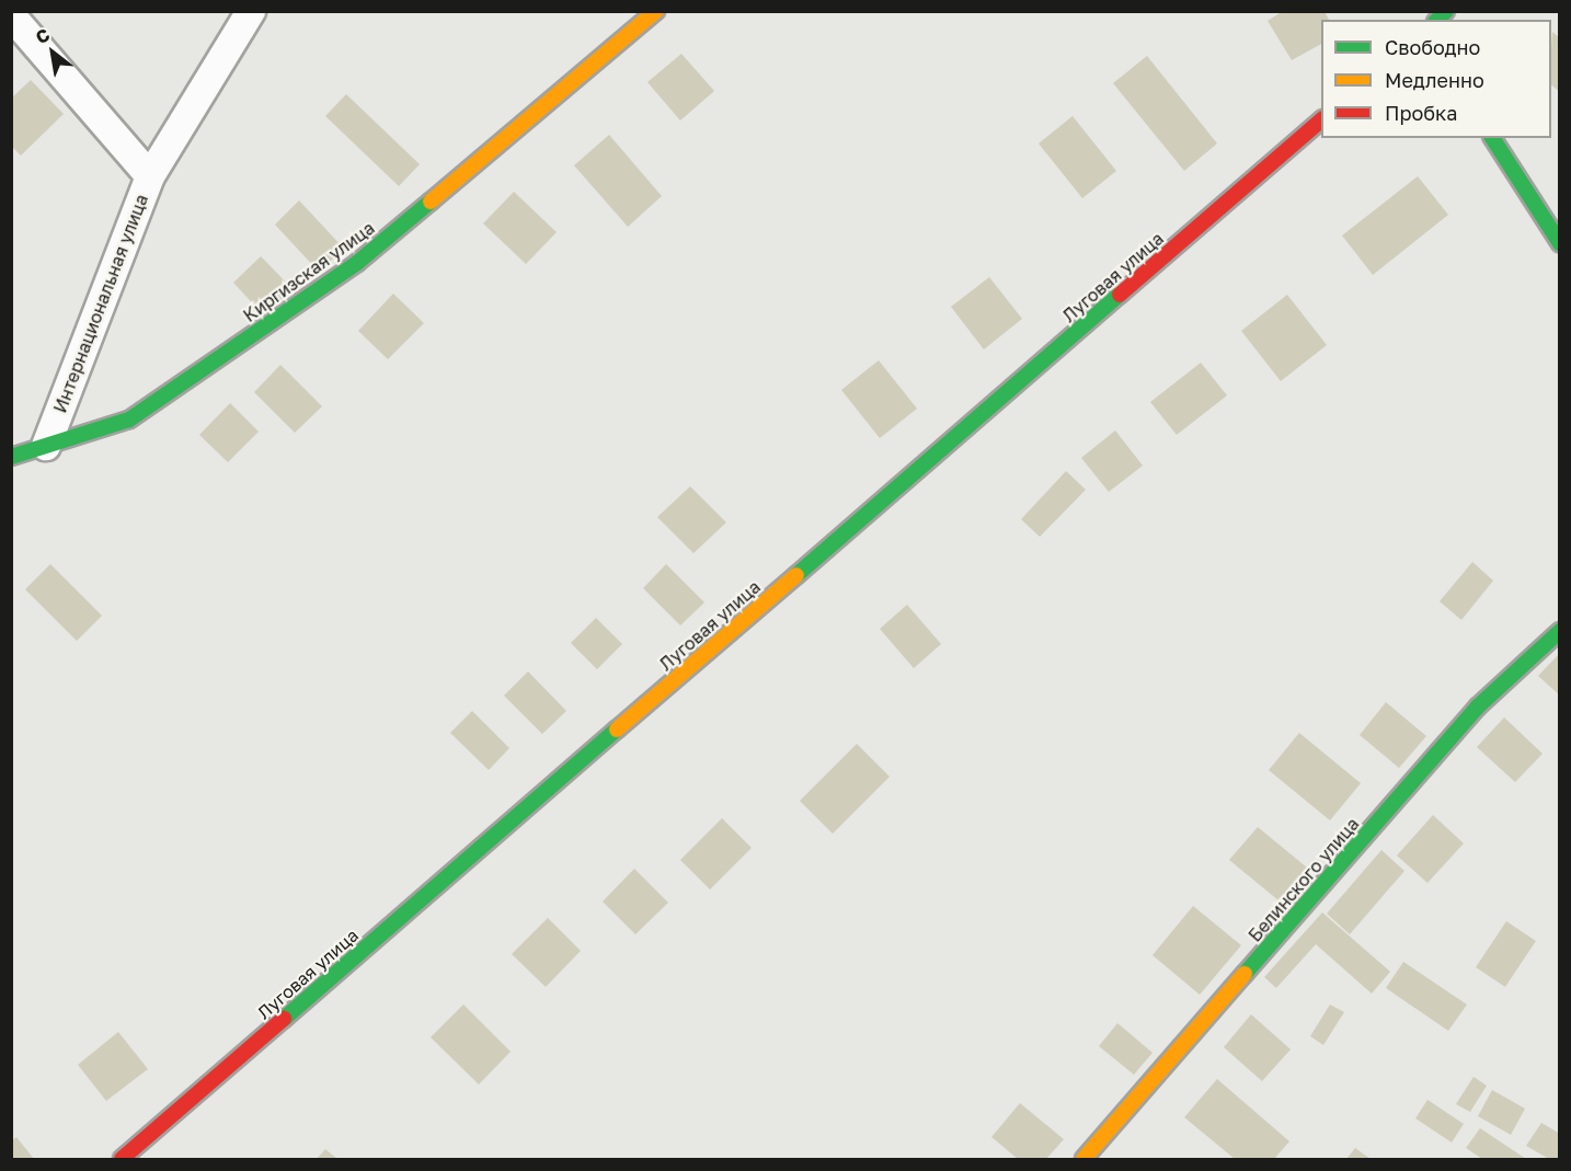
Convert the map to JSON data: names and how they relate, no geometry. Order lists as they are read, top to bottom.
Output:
{
  "streets": {
    "street": [
      "Киргизская улица",
      "Луговая улица",
      "Интернациональная улица",
      "Белинского улица"
    ]
  },
  "crossings": [
    ["Киргизская улица", "Интернациональная улица"]
  ],
  "legend": ["Свободно", "Медленно", "Пробка"],
  "north": "top left"
}
